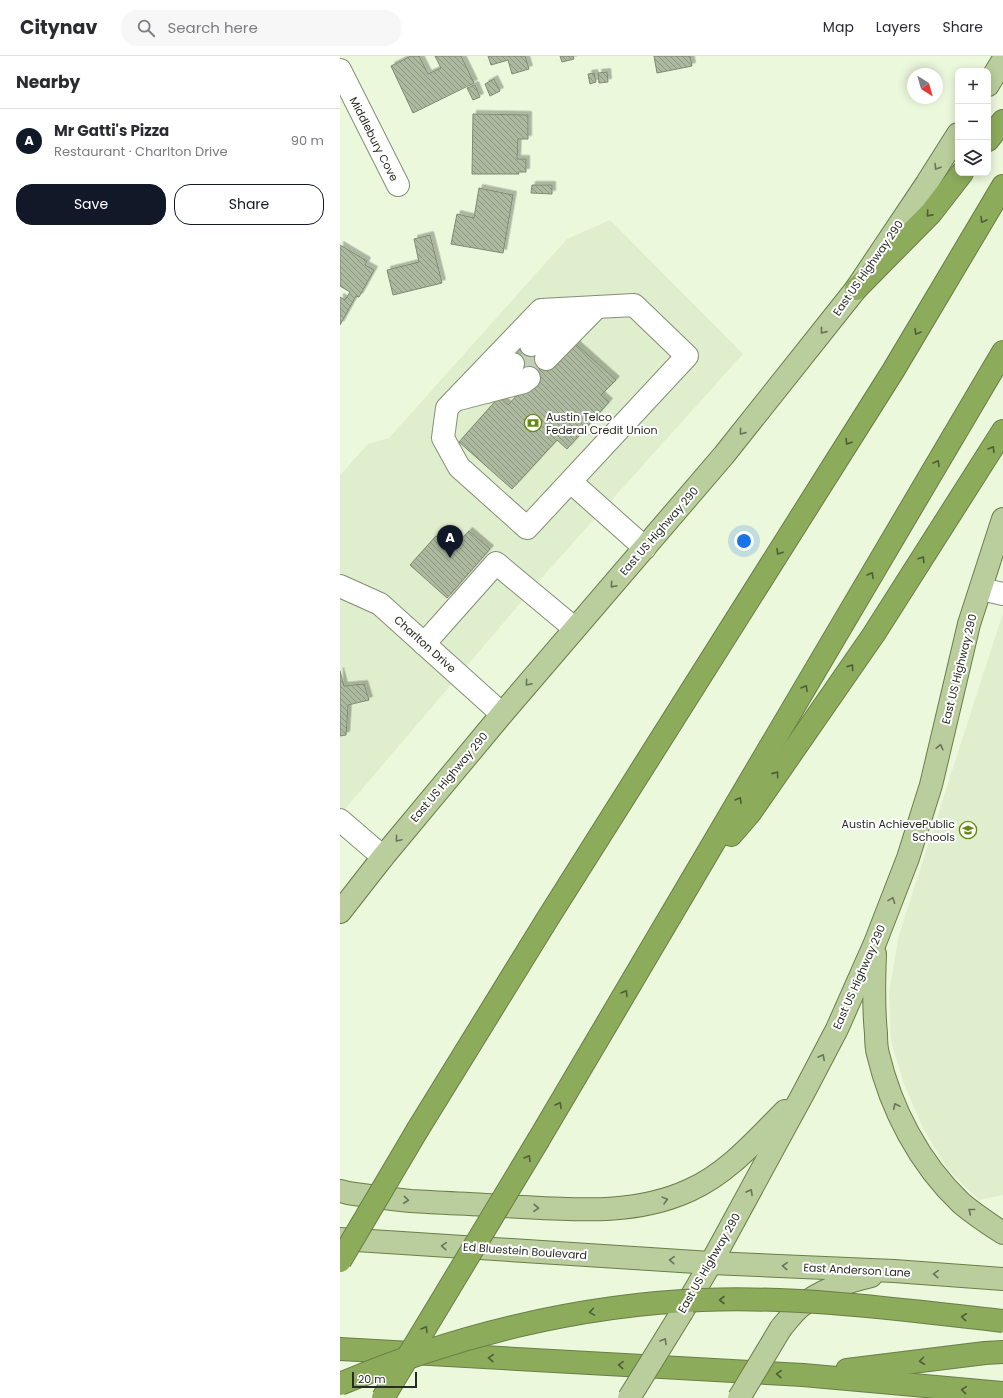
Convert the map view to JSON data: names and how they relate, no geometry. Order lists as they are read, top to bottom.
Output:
{
  "streets": {
    "main road": ["East US Highway 290", "Ed Bluestein Boulevard", "East Anderson Lane"],
    "street": ["Middlebury Cove", "Charlton Drive"]
  },
  "crossings": [
    ["East US Highway 290", "Charlton Drive"],
    ["East US Highway 290", "Ed Bluestein Boulevard"],
    ["East US Highway 290", "East Anderson Lane"],
    ["Ed Bluestein Boulevard", "East Anderson Lane"]
  ],
  "places": {
    "bank": ["Austin Telco Federal Credit Union"],
    "school or university": ["Austin AchievePublic Schools"]
  },
  "scale_bar": "20 m",
  "north": "bottom right",
  "page": {
    "header": "Citynav",
    "search": "Search here",
    "nav": ["Map", "Layers", "Share"],
    "heading": "Nearby",
    "map_buttons": ["+", "−"],
    "list": [
      {
        "mark": "A",
        "name": "Mr Gatti's Pizza",
        "note": "Restaurant · Charlton Drive",
        "value": "90 m"
      }
    ],
    "buttons": ["Save", "Share"],
    "pins": "A",
    "scale": "20 m"
  }
}
